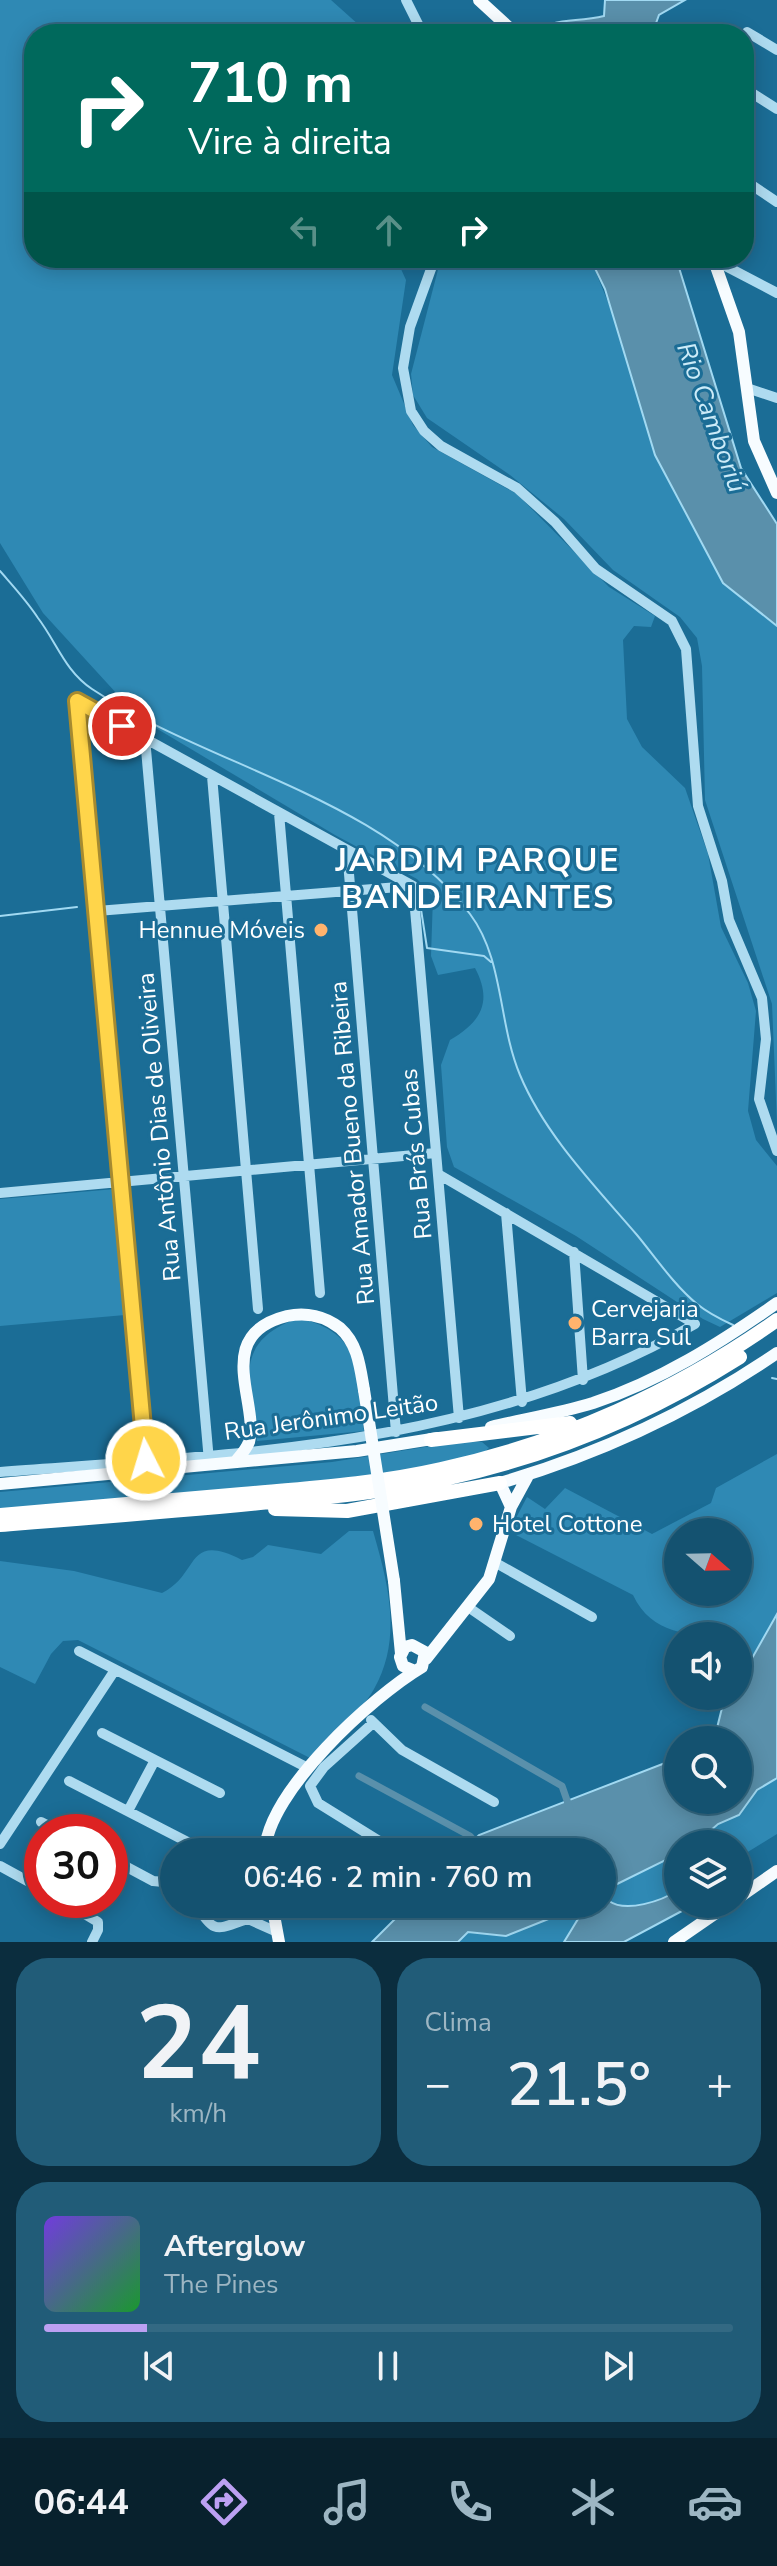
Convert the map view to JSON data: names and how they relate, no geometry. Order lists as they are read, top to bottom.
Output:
{
  "streets": {
    "street": [
      "Rua Antônio Dias de Oliveira",
      "Rua Amador Bueno da Ribeira",
      "Rua Brás Cubas",
      "Rua Jerônimo Leitão"
    ]
  },
  "crossings": [
    ["Rua Antônio Dias de Oliveira", "Rua Jerônimo Leitão"],
    ["Rua Amador Bueno da Ribeira", "Rua Jerônimo Leitão"],
    ["Rua Brás Cubas", "Rua Jerônimo Leitão"]
  ],
  "districts": ["JARDIM PARQUE BANDEIRANTES"],
  "water": ["Rio Camboriú"],
  "places": ["Hennue Móveis", "Cervejaria Barra Sul", "Hotel Cottone"],
  "north": "right",
  "page": {
    "turn": ["710 m", "Vire à direita"],
    "limit": "30",
    "trip": "06:46 · 2 min · 760 m",
    "tile": [
      ["24", "km/h"],
      "Clima"
    ],
    "heat": ["−", "21.5°", "+"],
    "song": ["Afterglow", "The Pines"],
    "tabs": "06:44"
  }
}
